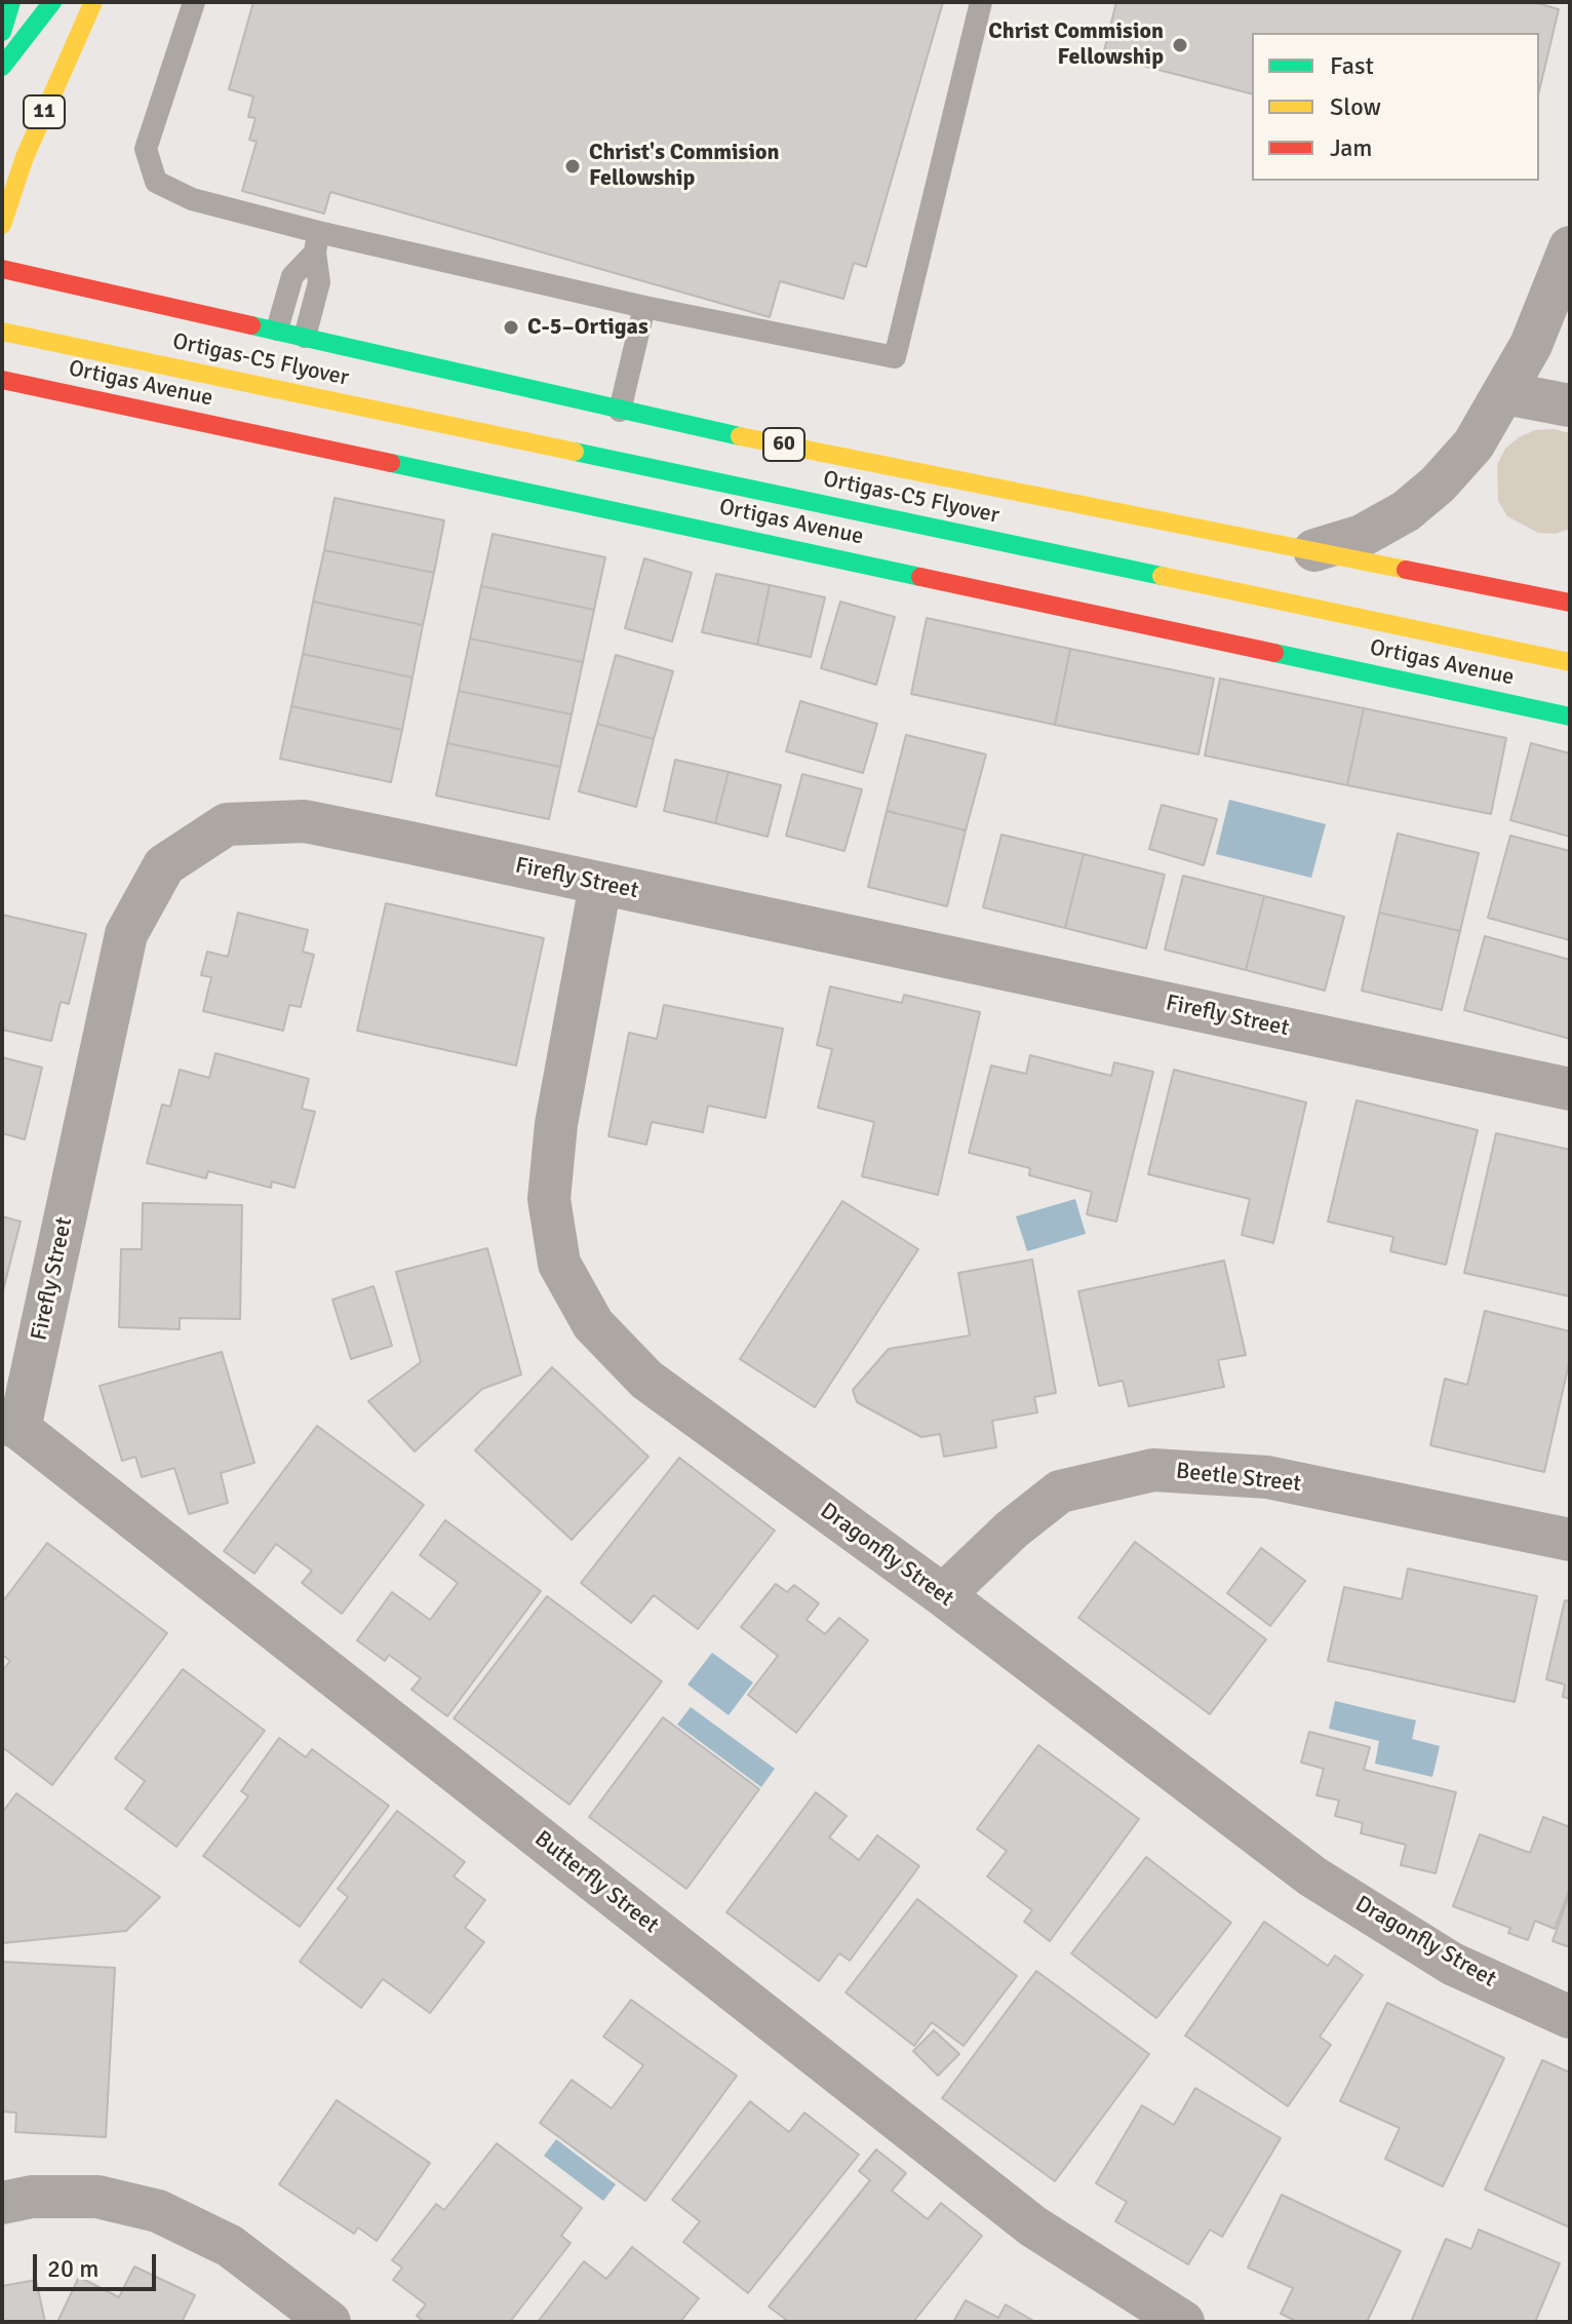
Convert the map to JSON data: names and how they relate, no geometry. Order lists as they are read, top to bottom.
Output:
{
  "streets": {
    "main road": [
      "11",
      "Ortigas-C5 Flyover",
      "Ortigas Avenue",
      "60"
    ],
    "street": [
      "Firefly Street",
      "Beetle Street",
      "Dragonfly Street",
      "Butterfly Street"
    ]
  },
  "crossings": [
    ["Firefly Street", "Dragonfly Street"],
    ["Firefly Street", "Butterfly Street"],
    ["Beetle Street", "Dragonfly Street"]
  ],
  "places": ["Christ Commision Fellowship", "Christ's Commision Fellowship", "C-5–Ortigas"],
  "legend": ["Fast", "Slow", "Jam"],
  "scale_bar": "20 m"
}
